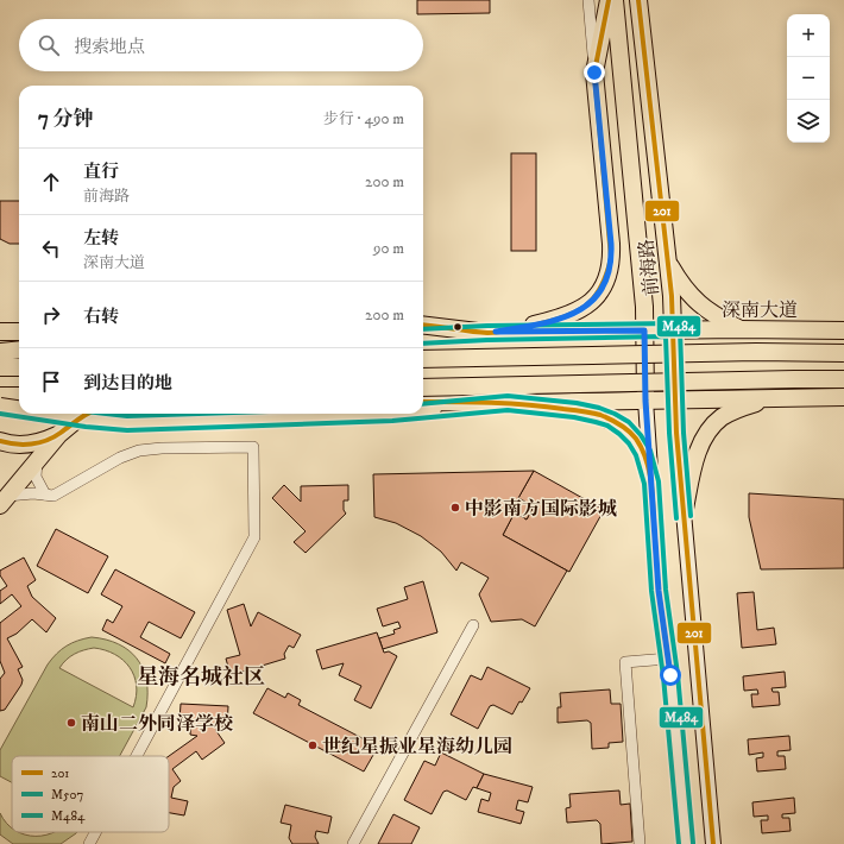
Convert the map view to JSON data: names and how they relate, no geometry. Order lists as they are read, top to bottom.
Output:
{
  "streets": {
    "main road": ["前海路", "深南大道"]
  },
  "crossings": [
    ["前海路", "深南大道"]
  ],
  "districts": ["星海名城社区"],
  "places": ["中影南方国际影城", "南山二外同泽学校", "世纪星振业星海幼儿园"],
  "lines": ["transit line 201", "transit line M484", "transit line M507"],
  "legend": ["201", "M507", "M484"],
  "page": {
    "map_buttons": ["+", "−"],
    "search": "搜索地点",
    "heading": ["7 分钟", "步行 · 490 m"],
    "list": [
      ["直行", "前海路", "200 m"],
      ["左转", "深南大道", "90 m"],
      ["右转", "200 m"],
      "到达目的地"
    ]
  }
}
